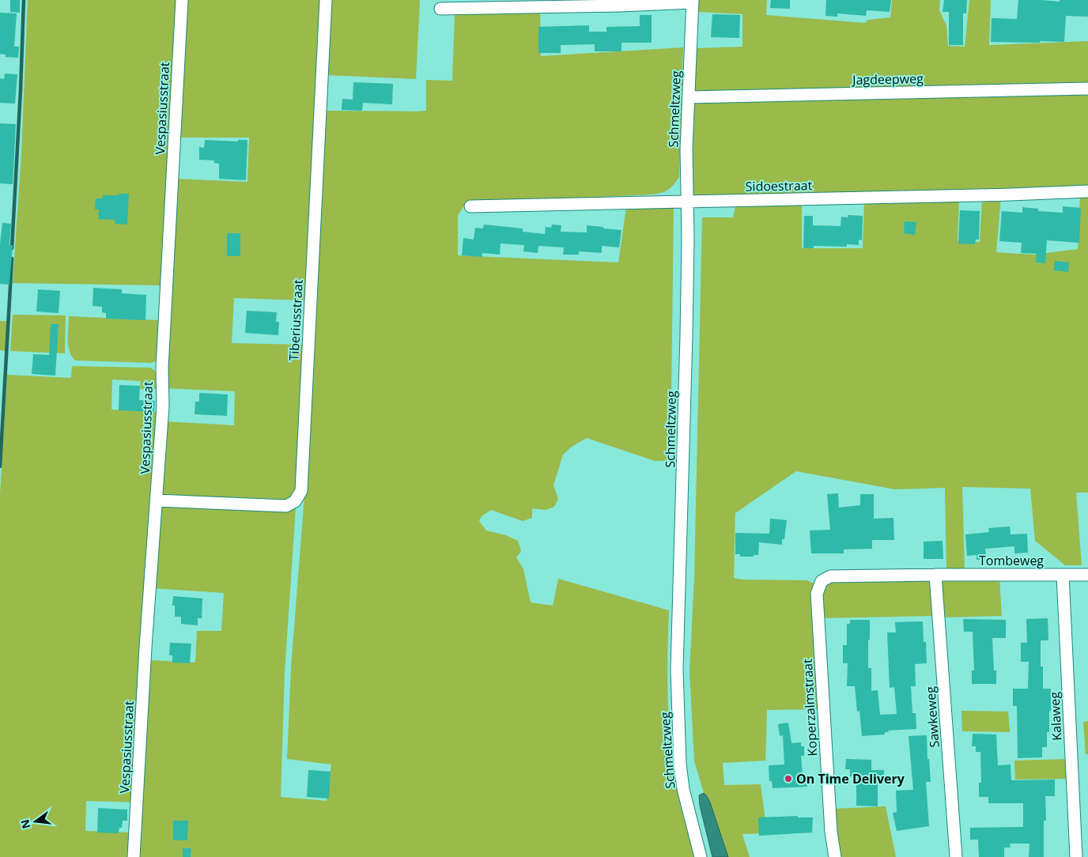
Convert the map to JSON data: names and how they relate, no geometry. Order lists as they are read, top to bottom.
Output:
{
  "streets": {
    "street": [
      "Jagdeepweg",
      "Vespasiusstraat",
      "Schmeltzweg",
      "Sidoestraat",
      "Tiberiusstraat",
      "Tombeweg",
      "Koperzalmstraat",
      "Kalaweg",
      "Sawkeweg"
    ]
  },
  "crossings": [
    ["Jagdeepweg", "Schmeltzweg"],
    ["Vespasiusstraat", "Tiberiusstraat"],
    ["Schmeltzweg", "Sidoestraat"],
    ["Tombeweg", "Koperzalmstraat"],
    ["Tombeweg", "Kalaweg"],
    ["Tombeweg", "Sawkeweg"]
  ],
  "places": ["On Time Delivery"],
  "north": "left"
}
